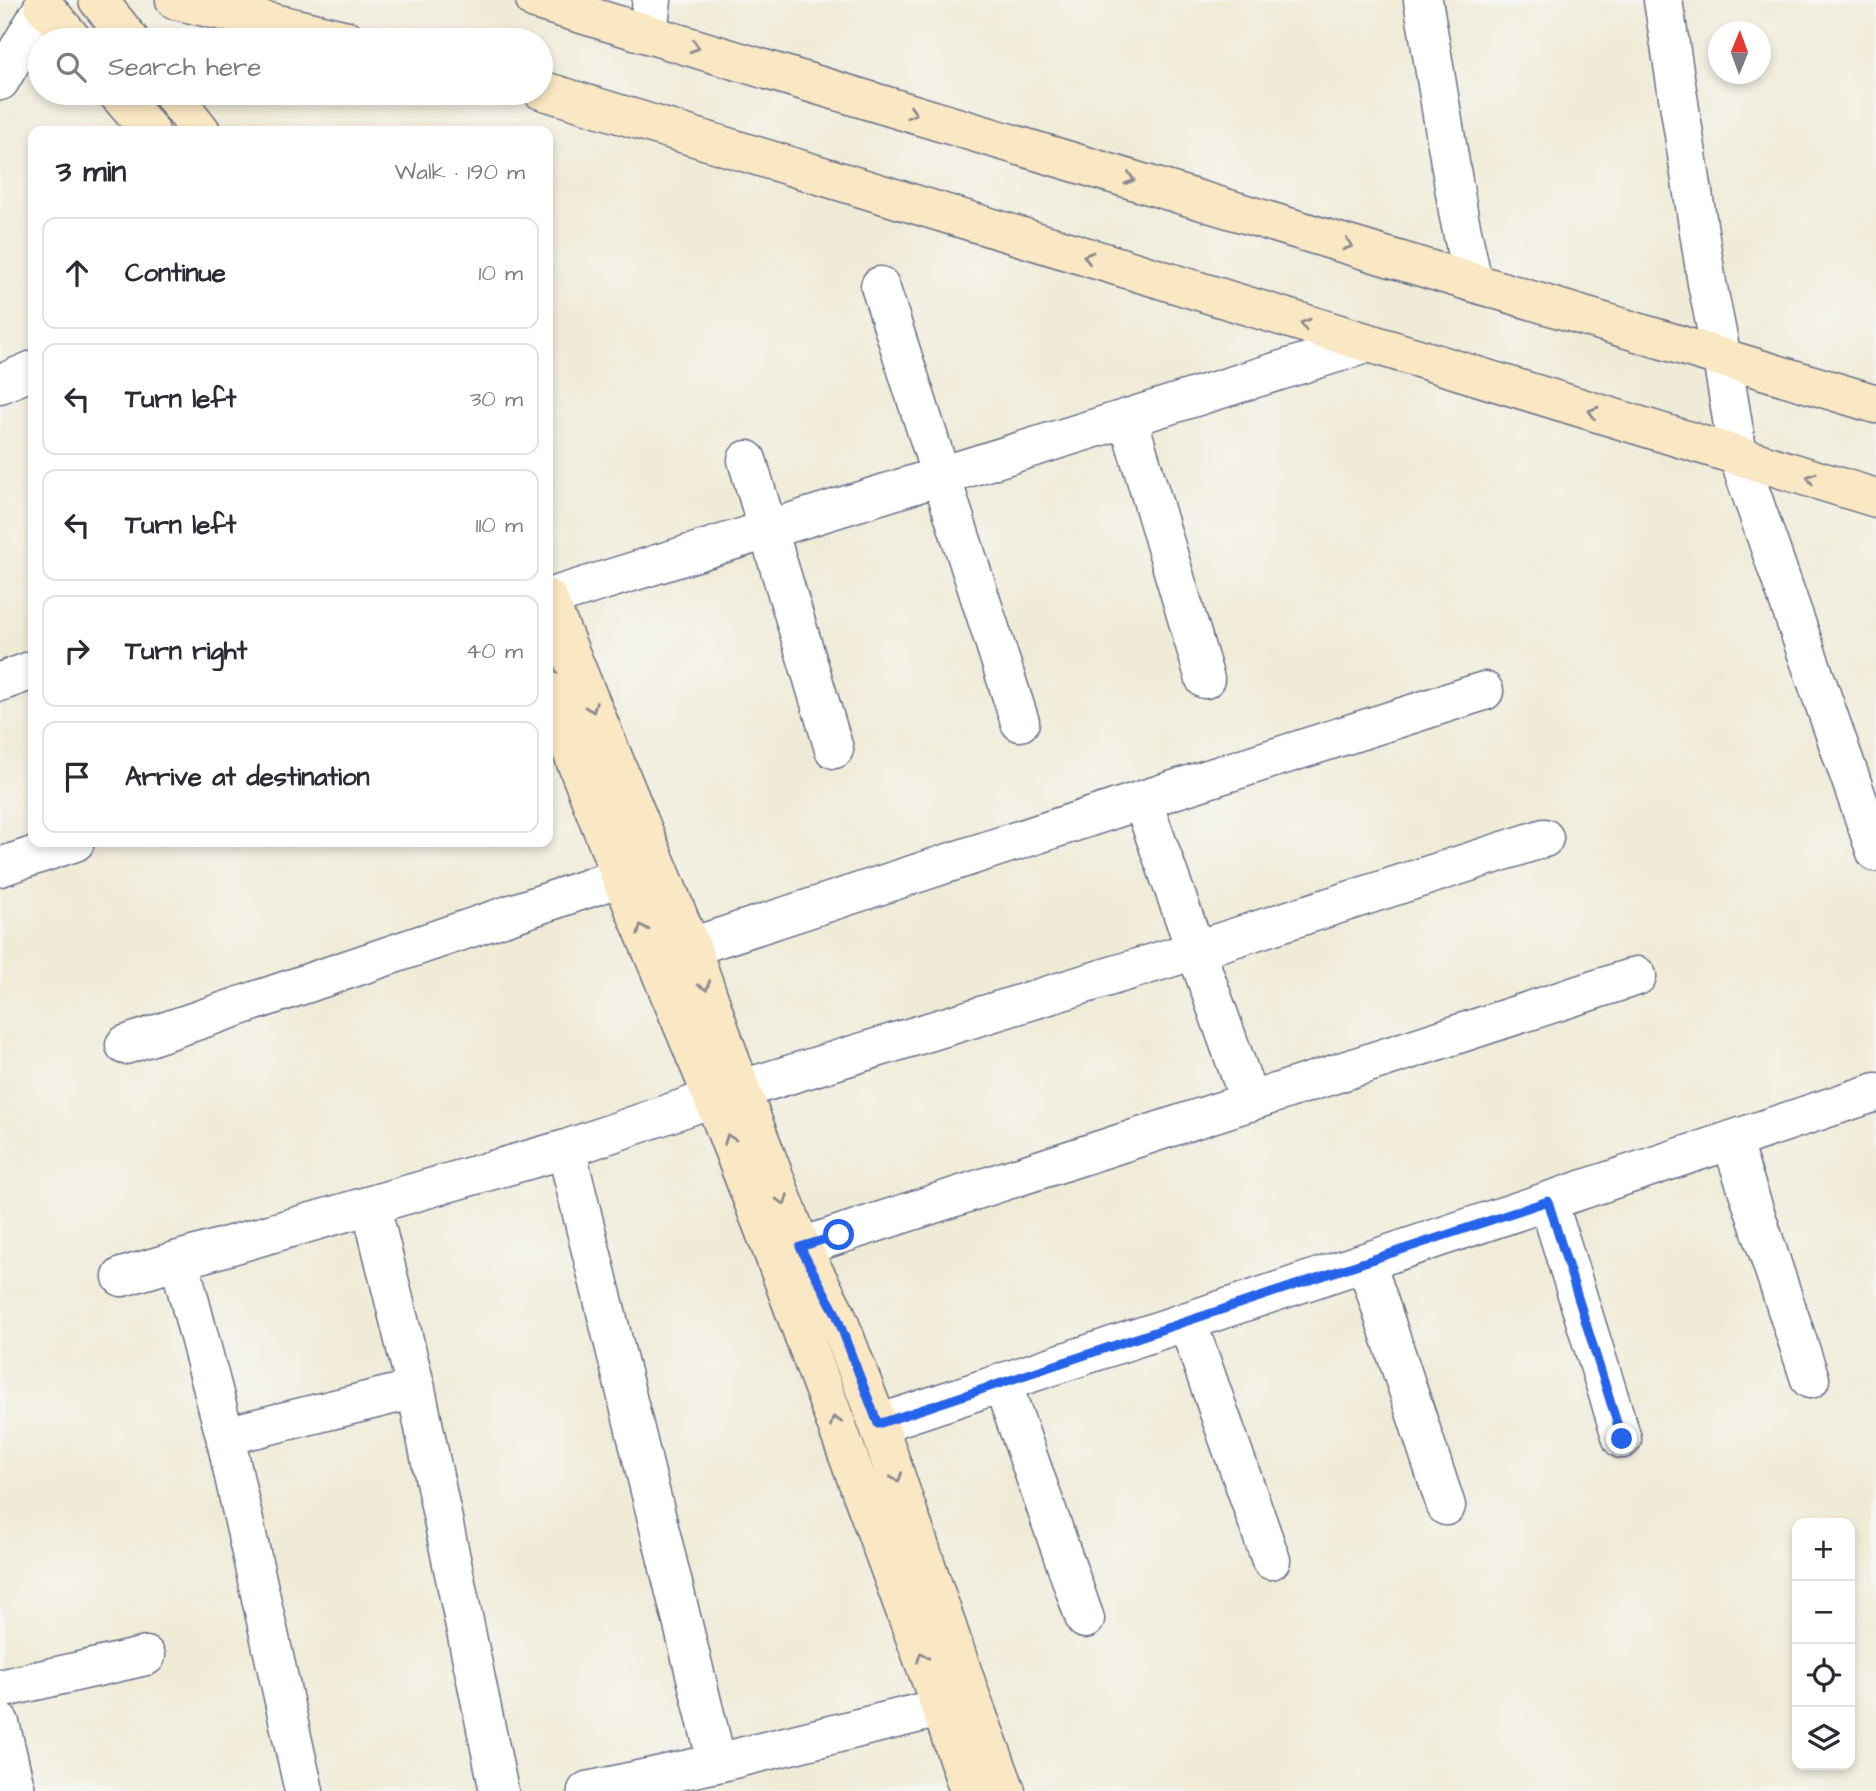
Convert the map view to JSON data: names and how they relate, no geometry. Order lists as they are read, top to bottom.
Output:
{
  "north": "top",
  "page": {
    "search": "Search here",
    "heading": ["3 min", "Walk · 190 m"],
    "list": [
      ["Continue", "10 m"],
      ["Turn left", "30 m"],
      ["Turn left", "110 m"],
      ["Turn right", "40 m"],
      "Arrive at destination"
    ],
    "map_buttons": ["+", "−"]
  }
}
